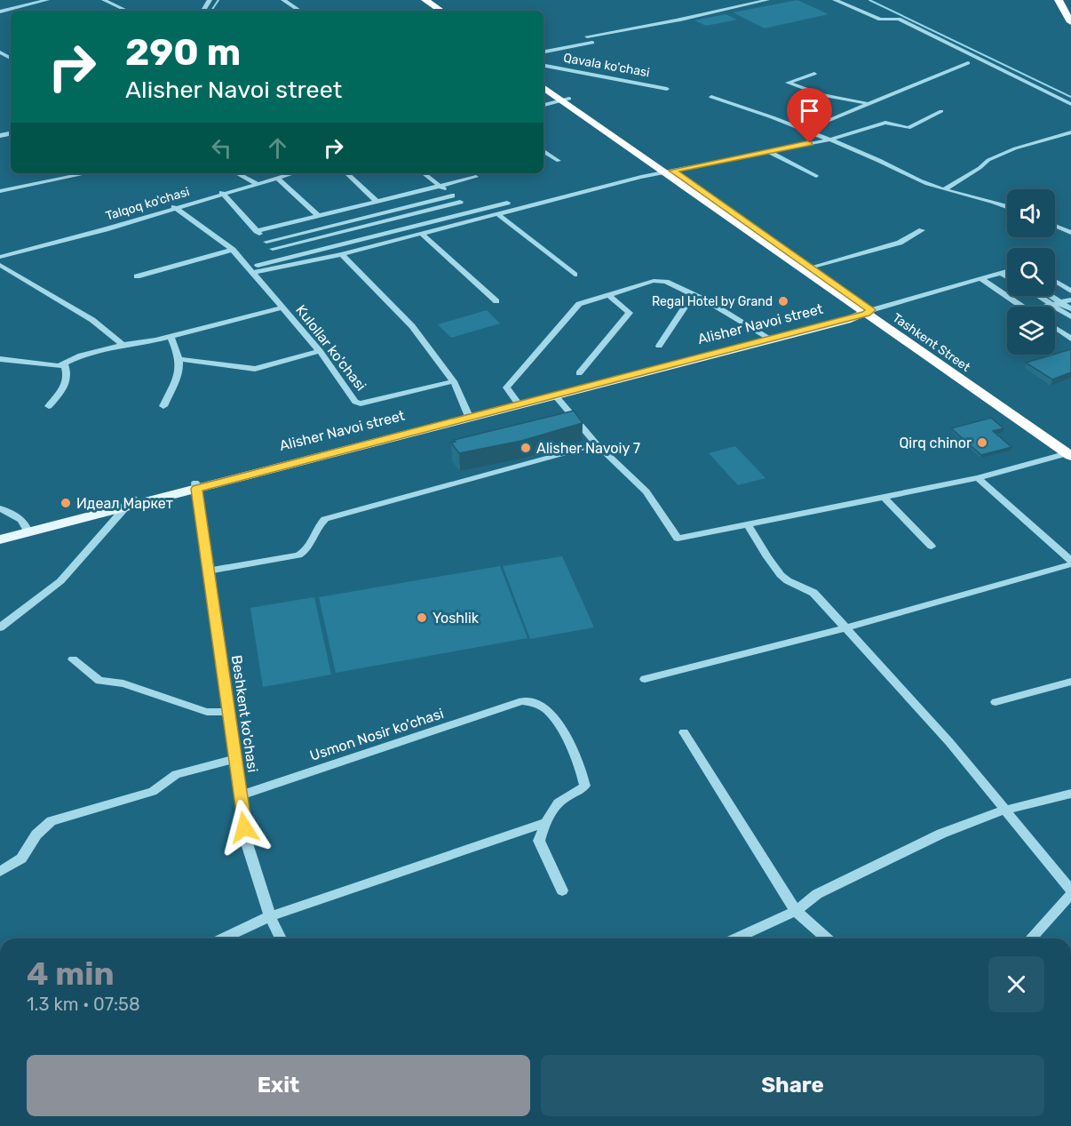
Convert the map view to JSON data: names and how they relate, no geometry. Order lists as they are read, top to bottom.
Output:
{
  "streets": {
    "highway": ["Tashkent Street"],
    "main road": ["Alisher Navoi street"],
    "street": [
      "Qavala ko'chasi",
      "Talqoq ko'chasi",
      "Kulollar ko'chasi",
      "Beshkent ko'chasi",
      "Usmon Nosir ko'chasi"
    ]
  },
  "crossings": [
    ["Talqoq ko'chasi", "Kulollar ko'chasi"],
    ["Alisher Navoi street", "Tashkent Street"],
    ["Alisher Navoi street", "Beshkent ko'chasi"],
    ["Beshkent ko'chasi", "Usmon Nosir ko'chasi"]
  ],
  "places": [
    "Regal Hotel by Grand",
    "Qirq chinor",
    "Alisher Navoiy 7",
    "Идеал Маркет",
    "Yoshlik"
  ],
  "page": {
    "turn": ["290 m", "Alisher Navoi street"],
    "heading": ["4 min", "1.3 km · 07:58"],
    "buttons": ["Exit", "Share"]
  }
}
